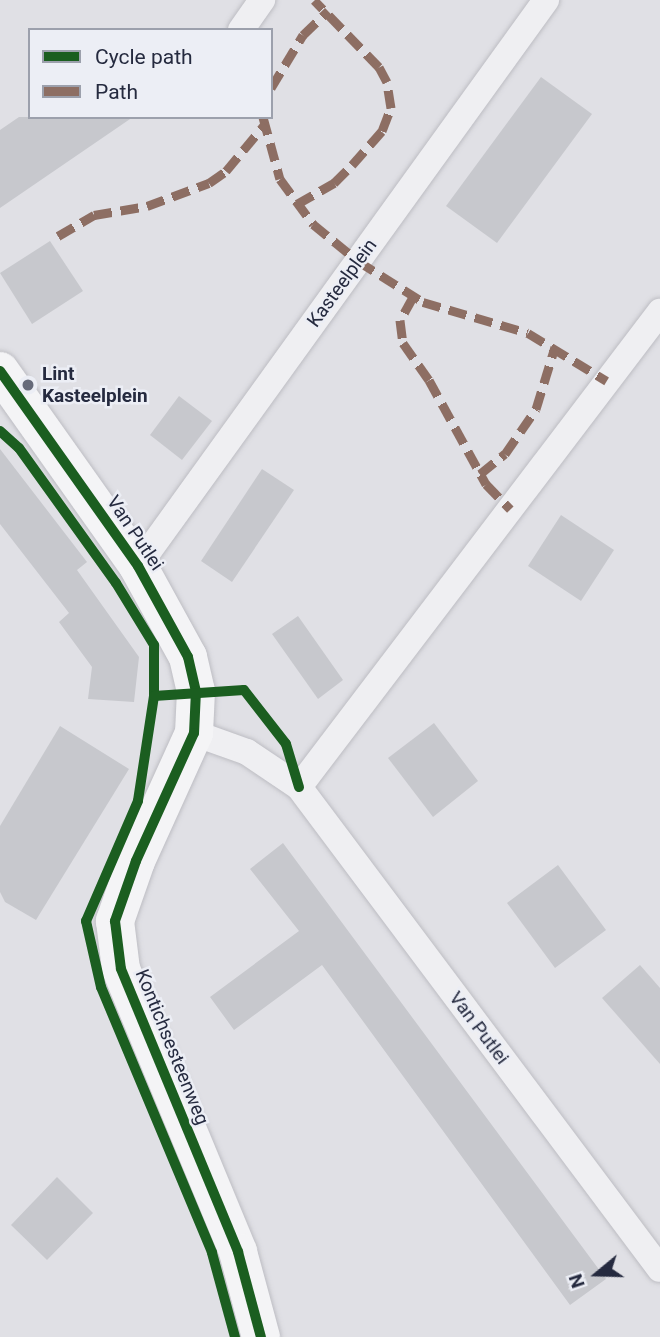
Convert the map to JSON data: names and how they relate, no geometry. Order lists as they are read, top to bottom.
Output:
{
  "streets": {
    "street": ["Kasteelplein", "Van Putlei", "Kontichsesteenweg"]
  },
  "crossings": [
    ["Kasteelplein", "Van Putlei"],
    ["Van Putlei", "Kontichsesteenweg"]
  ],
  "places": ["Lint Kasteelplein"],
  "legend": ["Cycle path", "Path"],
  "north": "left"
}
